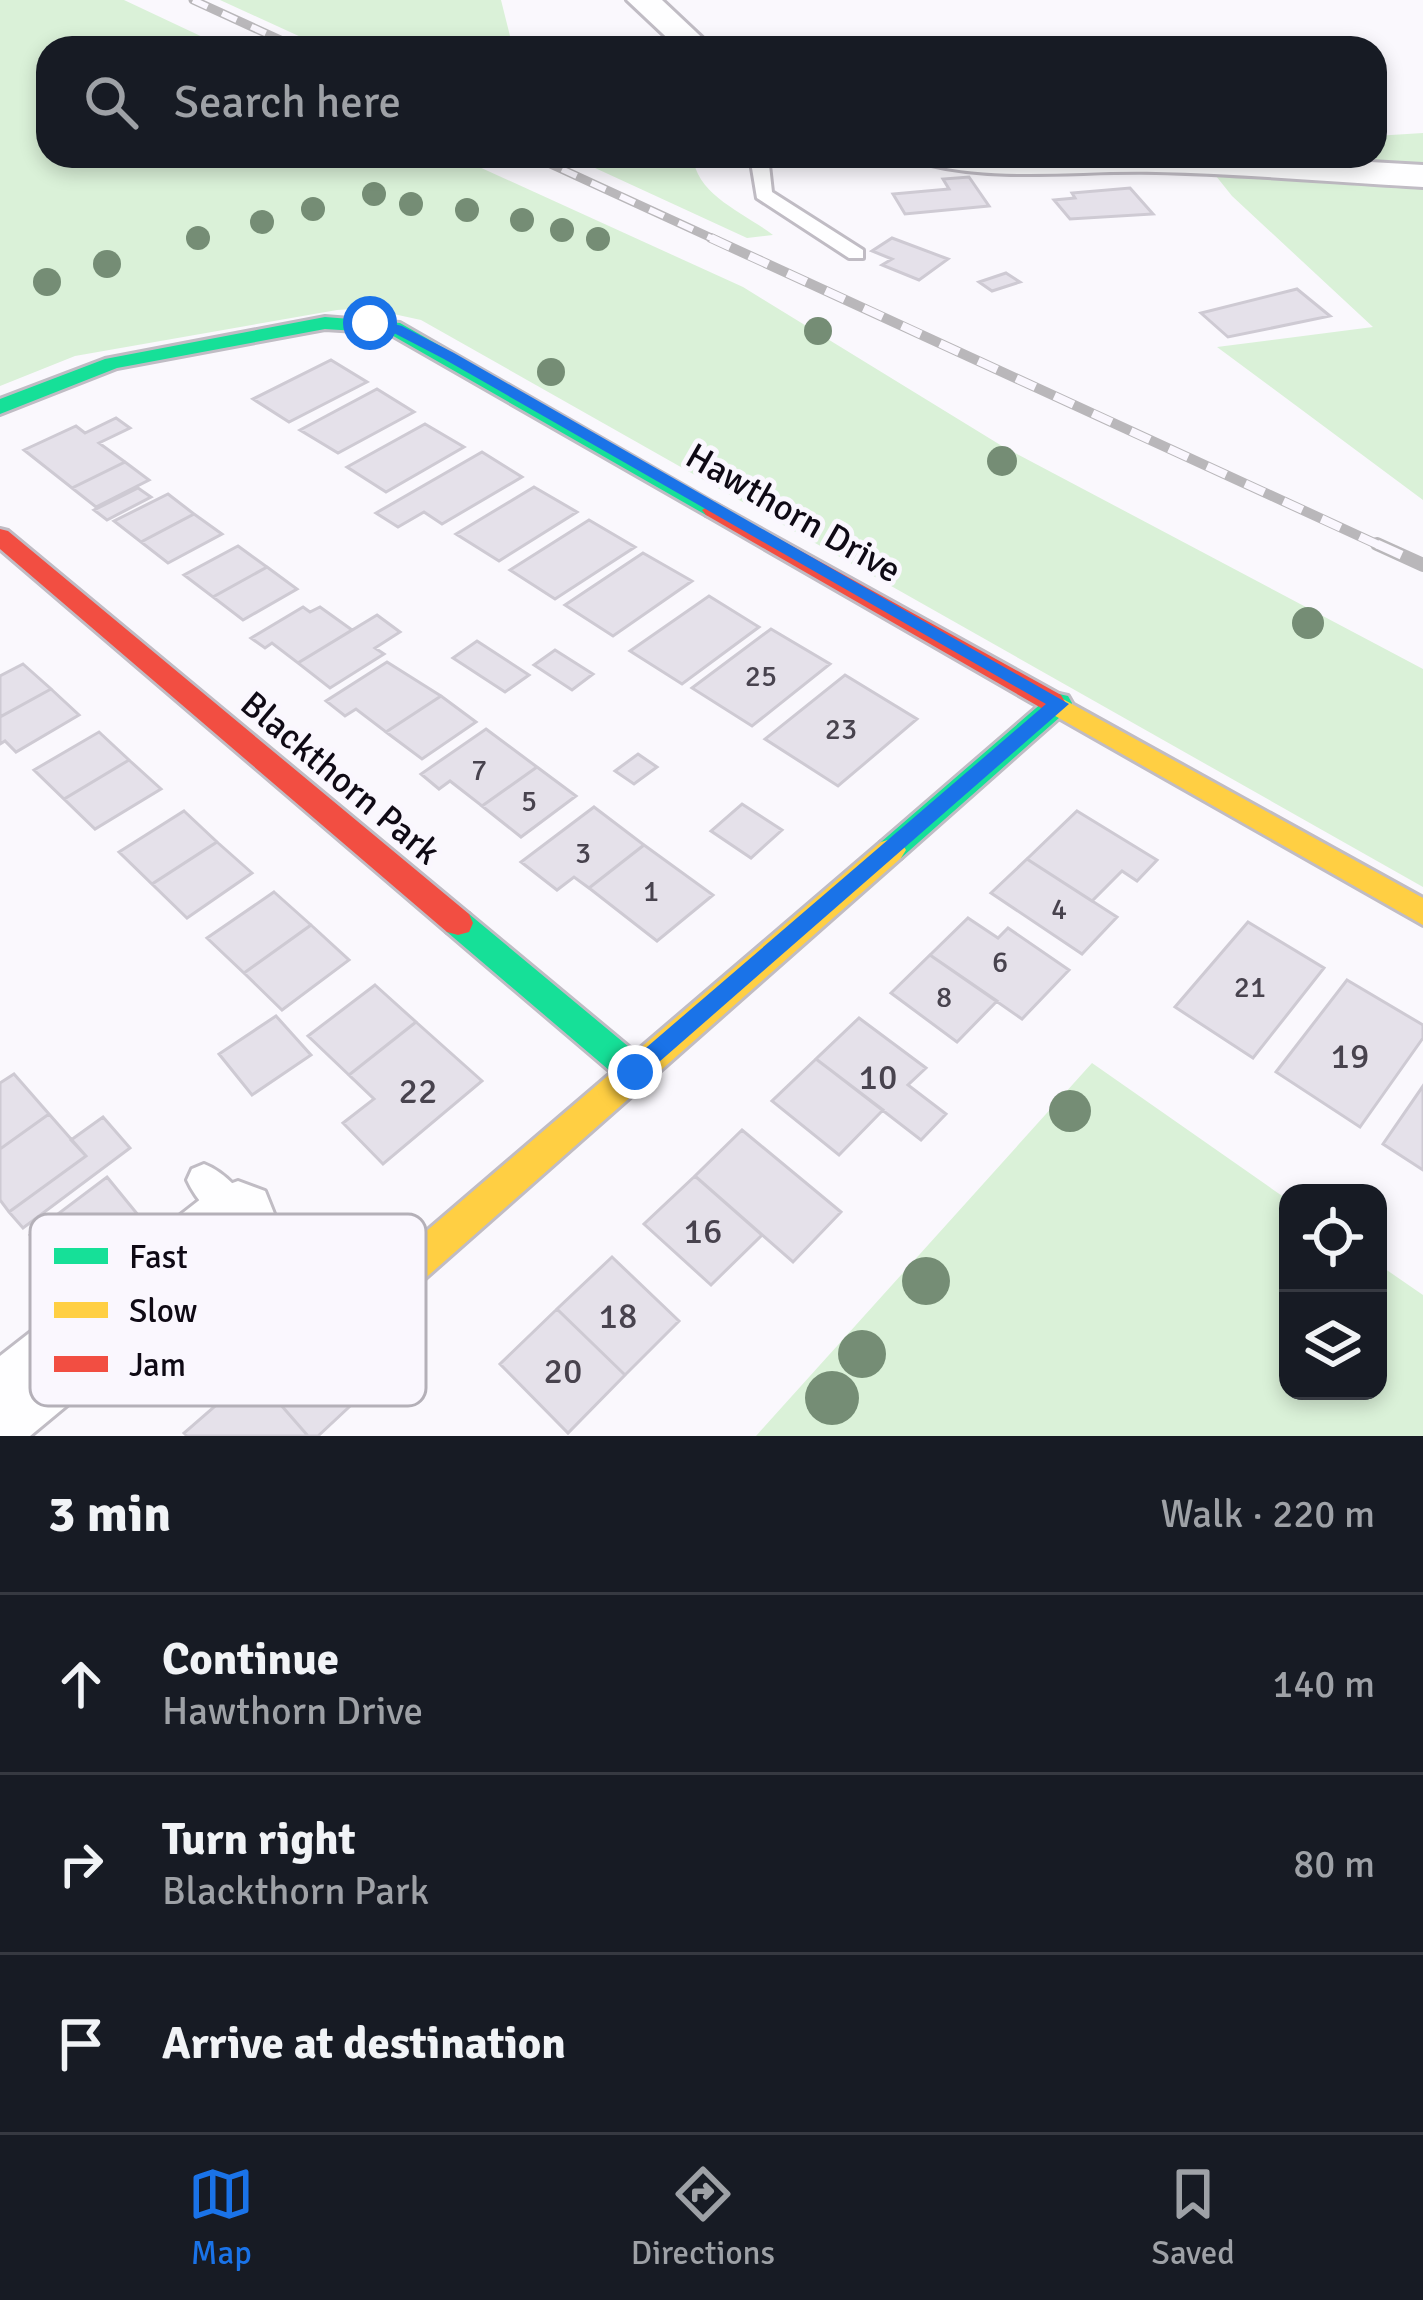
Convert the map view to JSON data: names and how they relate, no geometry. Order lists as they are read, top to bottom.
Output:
{
  "streets": {
    "street": ["Hawthorn Drive", "Blackthorn Park"]
  },
  "house_numbers": [
    "25",
    "23",
    "7",
    "5",
    "3",
    "1",
    "4",
    "6",
    "21",
    "8",
    "19",
    "10",
    "22",
    "16",
    "18",
    "20"
  ],
  "legend": ["Fast", "Slow", "Jam"],
  "page": {
    "search": "Search here",
    "heading": ["3 min", "Walk · 220 m"],
    "list": [
      ["Continue", "Hawthorn Drive", "140 m"],
      ["Turn right", "Blackthorn Park", "80 m"],
      "Arrive at destination"
    ],
    "nav": ["Map", "Directions", "Saved"]
  }
}
